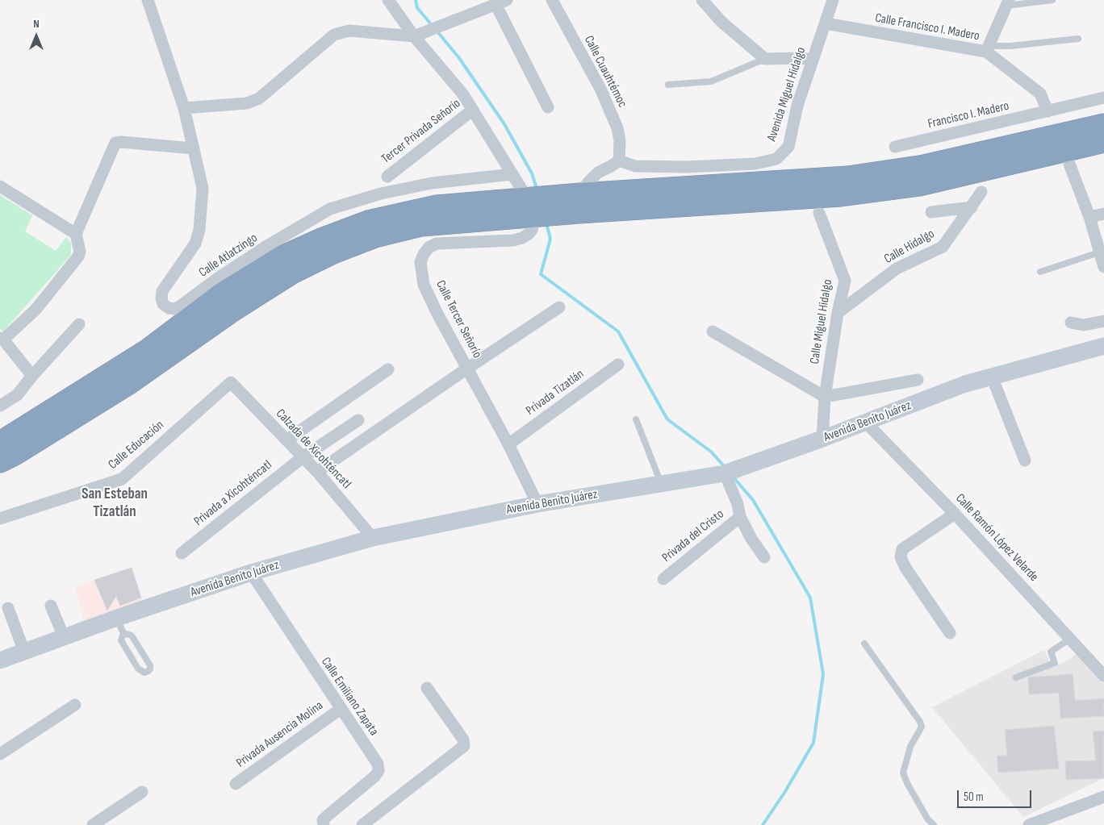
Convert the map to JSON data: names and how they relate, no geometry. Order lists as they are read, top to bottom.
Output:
{
  "streets": {
    "main road": ["Avenida Benito Juárez"],
    "street": [
      "Calle Francisco I. Madero",
      "Calle Cuauhtémoc",
      "Avenida Miguel Hidalgo",
      "Francisco I. Madero",
      "Tercer Privada Señorío",
      "Calle Hidalgo",
      "Calle Atlatzingo",
      "Calle Tercer Señorío",
      "Calle Miguel Hidalgo",
      "Privada Tizatlán",
      "Calle Educación",
      "Calzada de Xicohténcatl",
      "Privada a Xicohténcatl",
      "Privada del Cristo",
      "Calle Ramón López Velarde",
      "Calle Emiliano Zapata",
      "Privada Ausencia Molina"
    ]
  },
  "crossings": [
    ["Calle Francisco I. Madero", "Avenida Miguel Hidalgo"],
    ["Calle Francisco I. Madero", "Francisco I. Madero"],
    ["Calle Cuauhtémoc", "Avenida Miguel Hidalgo"],
    ["Calle Hidalgo", "Calle Miguel Hidalgo"],
    ["Calle Tercer Señorío", "Privada Tizatlán"],
    ["Calle Tercer Señorío", "Avenida Benito Juárez"],
    ["Calle Miguel Hidalgo", "Avenida Benito Juárez"],
    ["Avenida Benito Juárez", "Calzada de Xicohténcatl"],
    ["Avenida Benito Juárez", "Privada del Cristo"],
    ["Avenida Benito Juárez", "Calle Ramón López Velarde"],
    ["Avenida Benito Juárez", "Calle Emiliano Zapata"],
    ["Calle Educación", "Calzada de Xicohténcatl"],
    ["Calzada de Xicohténcatl", "Privada a Xicohténcatl"],
    ["Calle Emiliano Zapata", "Privada Ausencia Molina"]
  ],
  "districts": ["San Esteban Tizatlán"],
  "scale_bar": "50 m",
  "north": "top"
}
